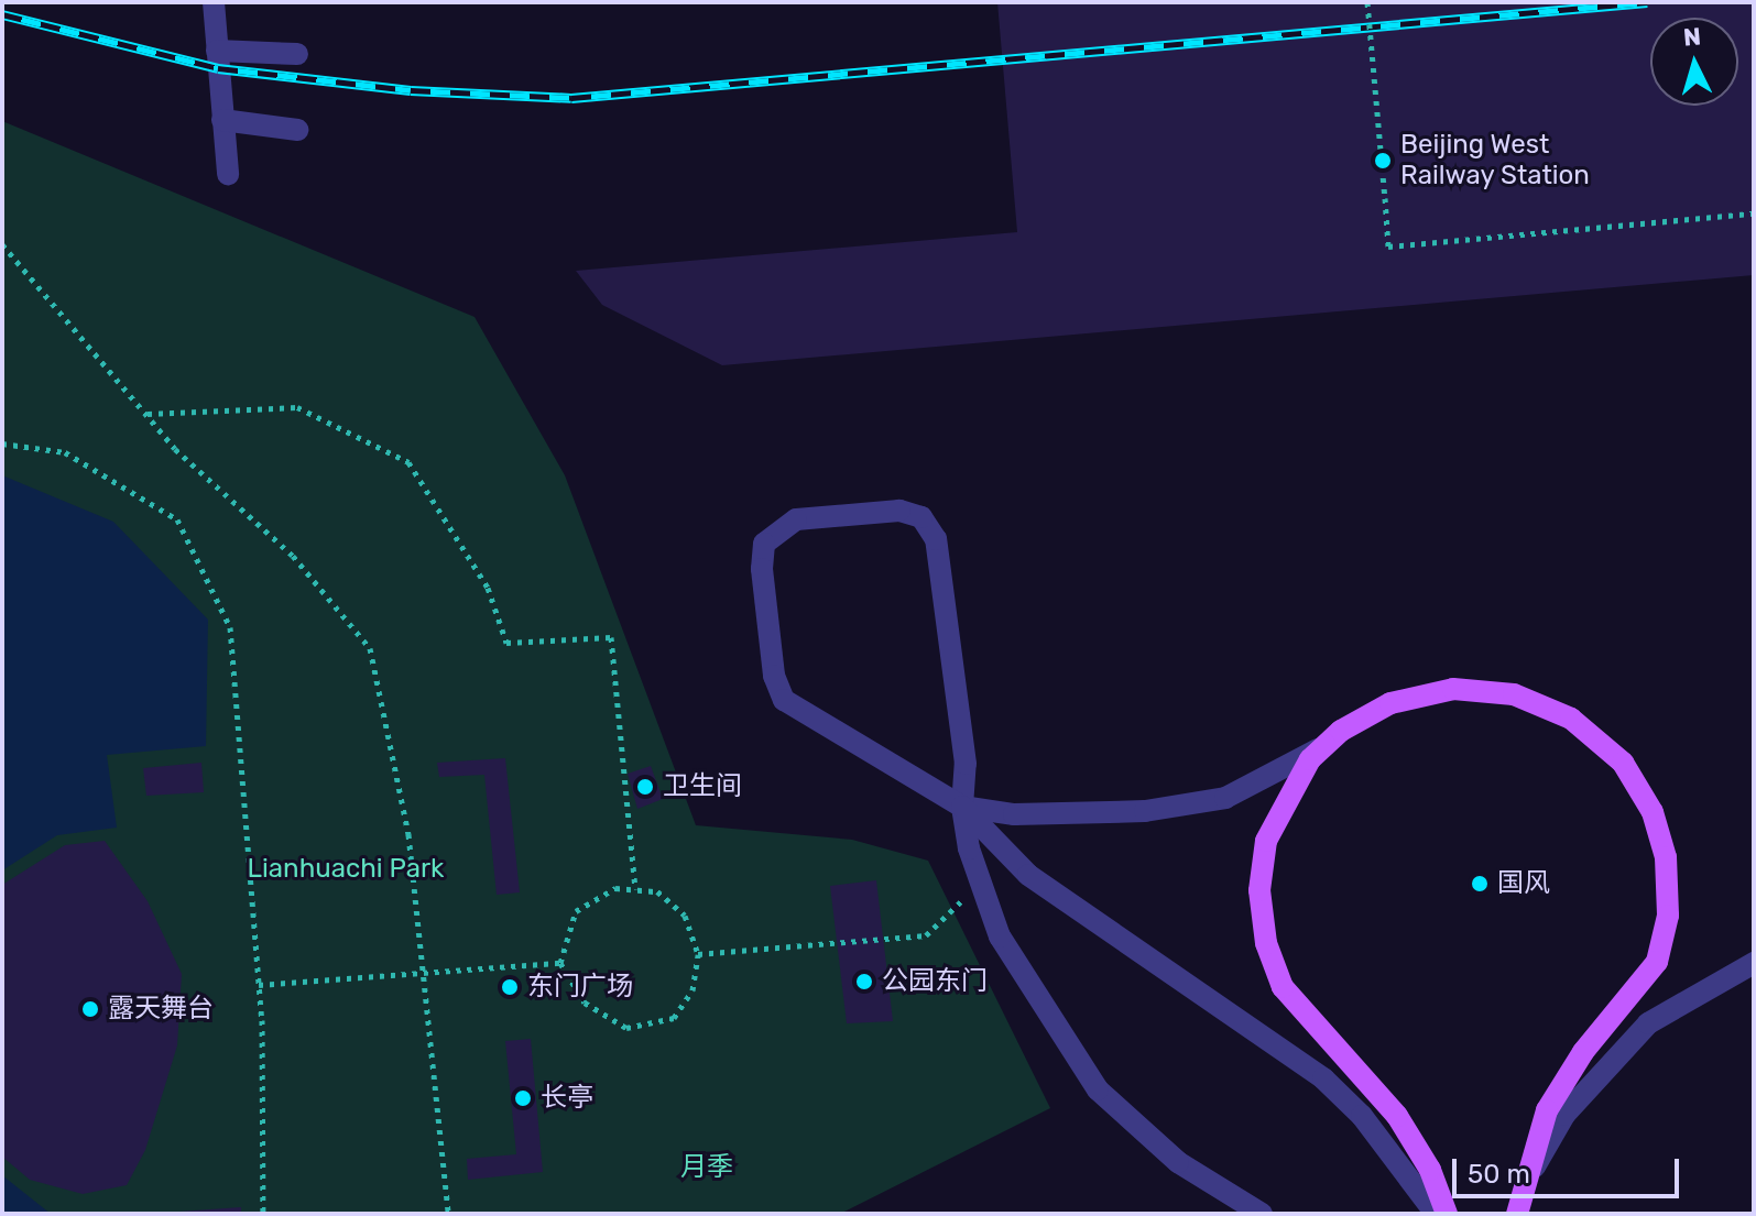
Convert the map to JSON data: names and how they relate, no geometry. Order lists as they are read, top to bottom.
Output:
{
  "parks": ["Lianhuachi Park", "月季"],
  "places": [
    "Beijing West Railway Station",
    "卫生间",
    "国风",
    "公园东门",
    "东门广场",
    "露天舞台",
    "长亭"
  ],
  "scale_bar": "50 m",
  "north": "top"
}
